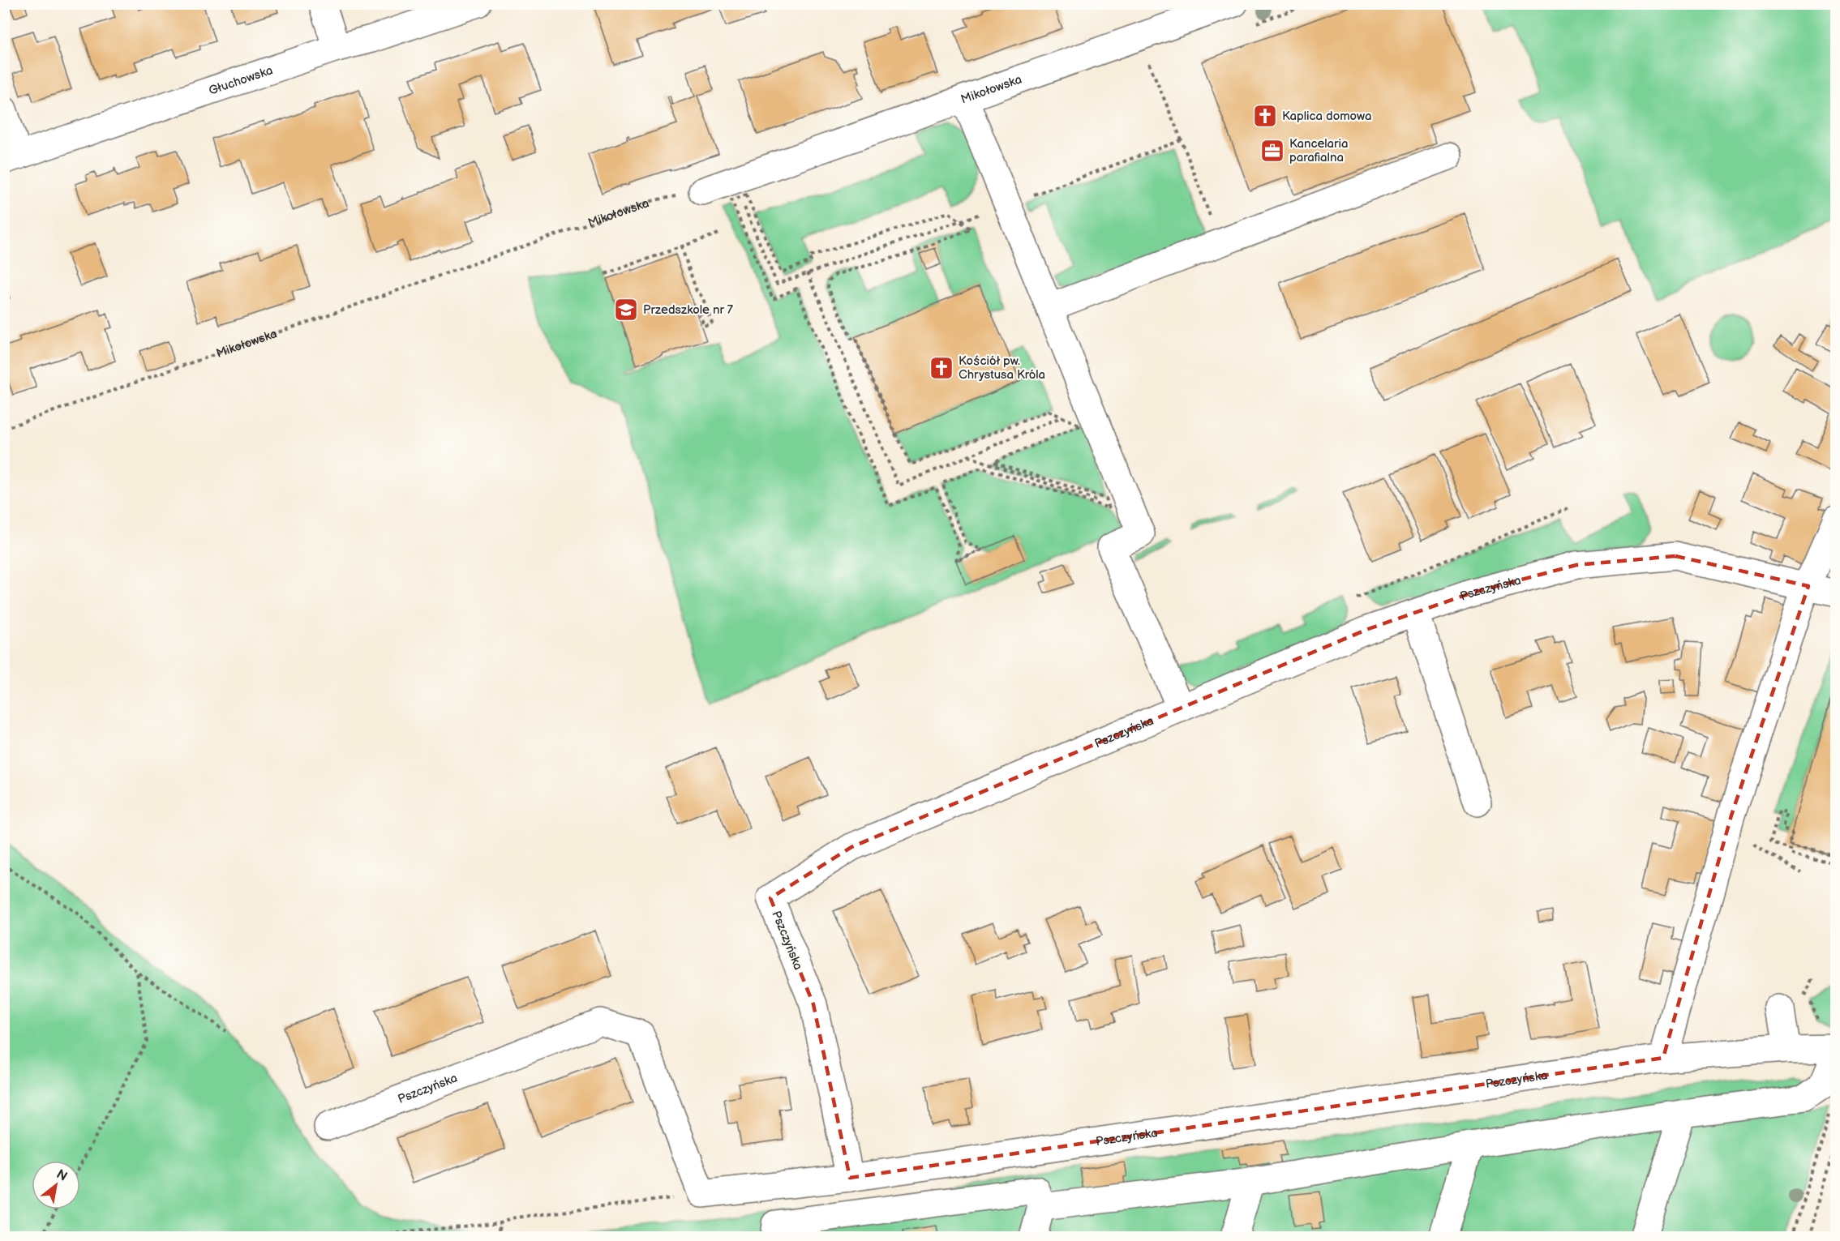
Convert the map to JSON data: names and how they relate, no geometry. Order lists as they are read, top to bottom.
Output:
{
  "streets": {
    "street": ["Głuchowska", "Mikołowska", "Pszczyńska"]
  },
  "places": {
    "church": ["Kaplica domowa", "Kościół pw. Chrystusa Króla"],
    "office": ["Kancelaria parafialna"],
    "school or university": ["Przedszkole nr 7"]
  },
  "north": "top right"
}
